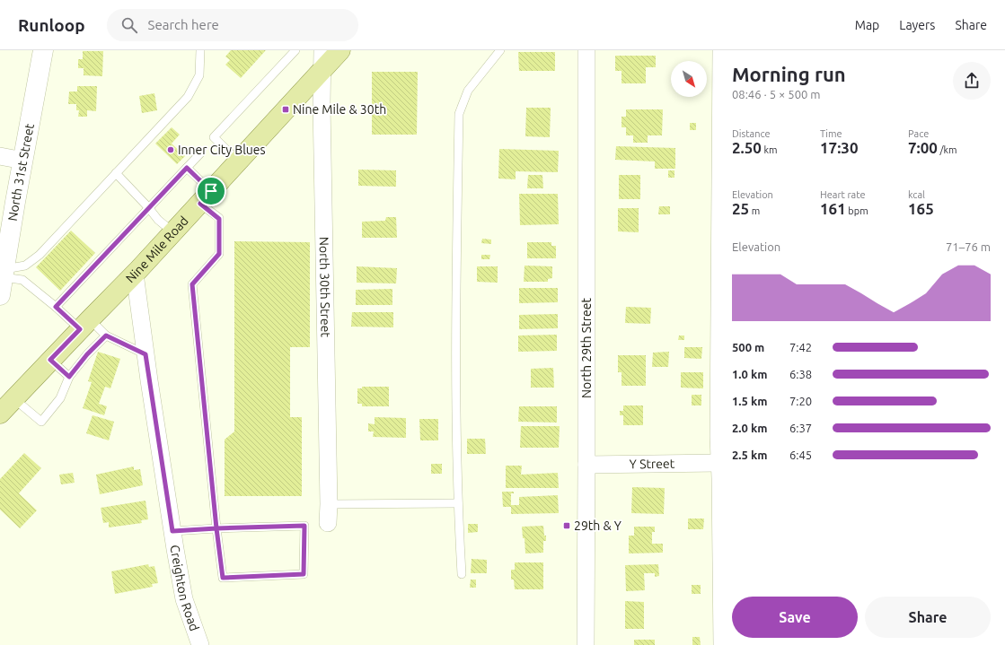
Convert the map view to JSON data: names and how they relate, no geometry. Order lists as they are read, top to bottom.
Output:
{
  "streets": {
    "main road": ["Nine Mile Road"],
    "street": [
      "North 31st Street",
      "North 30th Street",
      "North 29th Street",
      "Y Street",
      "Creighton Road"
    ]
  },
  "crossings": [
    ["Nine Mile Road", "North 30th Street"],
    ["Nine Mile Road", "Creighton Road"],
    ["North 29th Street", "Y Street"]
  ],
  "places": {
    "transit": ["Nine Mile & 30th", "29th & Y"],
    "other": ["Inner City Blues"]
  },
  "north": "bottom right",
  "page": {
    "header": "Runloop",
    "search": "Search here",
    "nav": ["Map", "Layers", "Share"],
    "heading": ["Morning run", "08:46 · 5 × 500 m"],
    "stats": [
      ["Distance", "2.50 km"],
      ["Time", "17:30"],
      ["Pace", "7:00 /km"],
      ["Elevation", "25 m"],
      ["Heart rate", "161 bpm"],
      ["kcal", "165"]
    ],
    "chart": ["Elevation", "71–76 m"],
    "list": [
      {
        "name": "500 m",
        "note": "7:42"
      },
      {
        "name": "1.0 km",
        "note": "6:38"
      },
      {
        "name": "1.5 km",
        "note": "7:20"
      },
      {
        "name": "2.0 km",
        "note": "6:37"
      },
      {
        "name": "2.5 km",
        "note": "6:45"
      }
    ],
    "buttons": ["Save", "Share"]
  }
}
